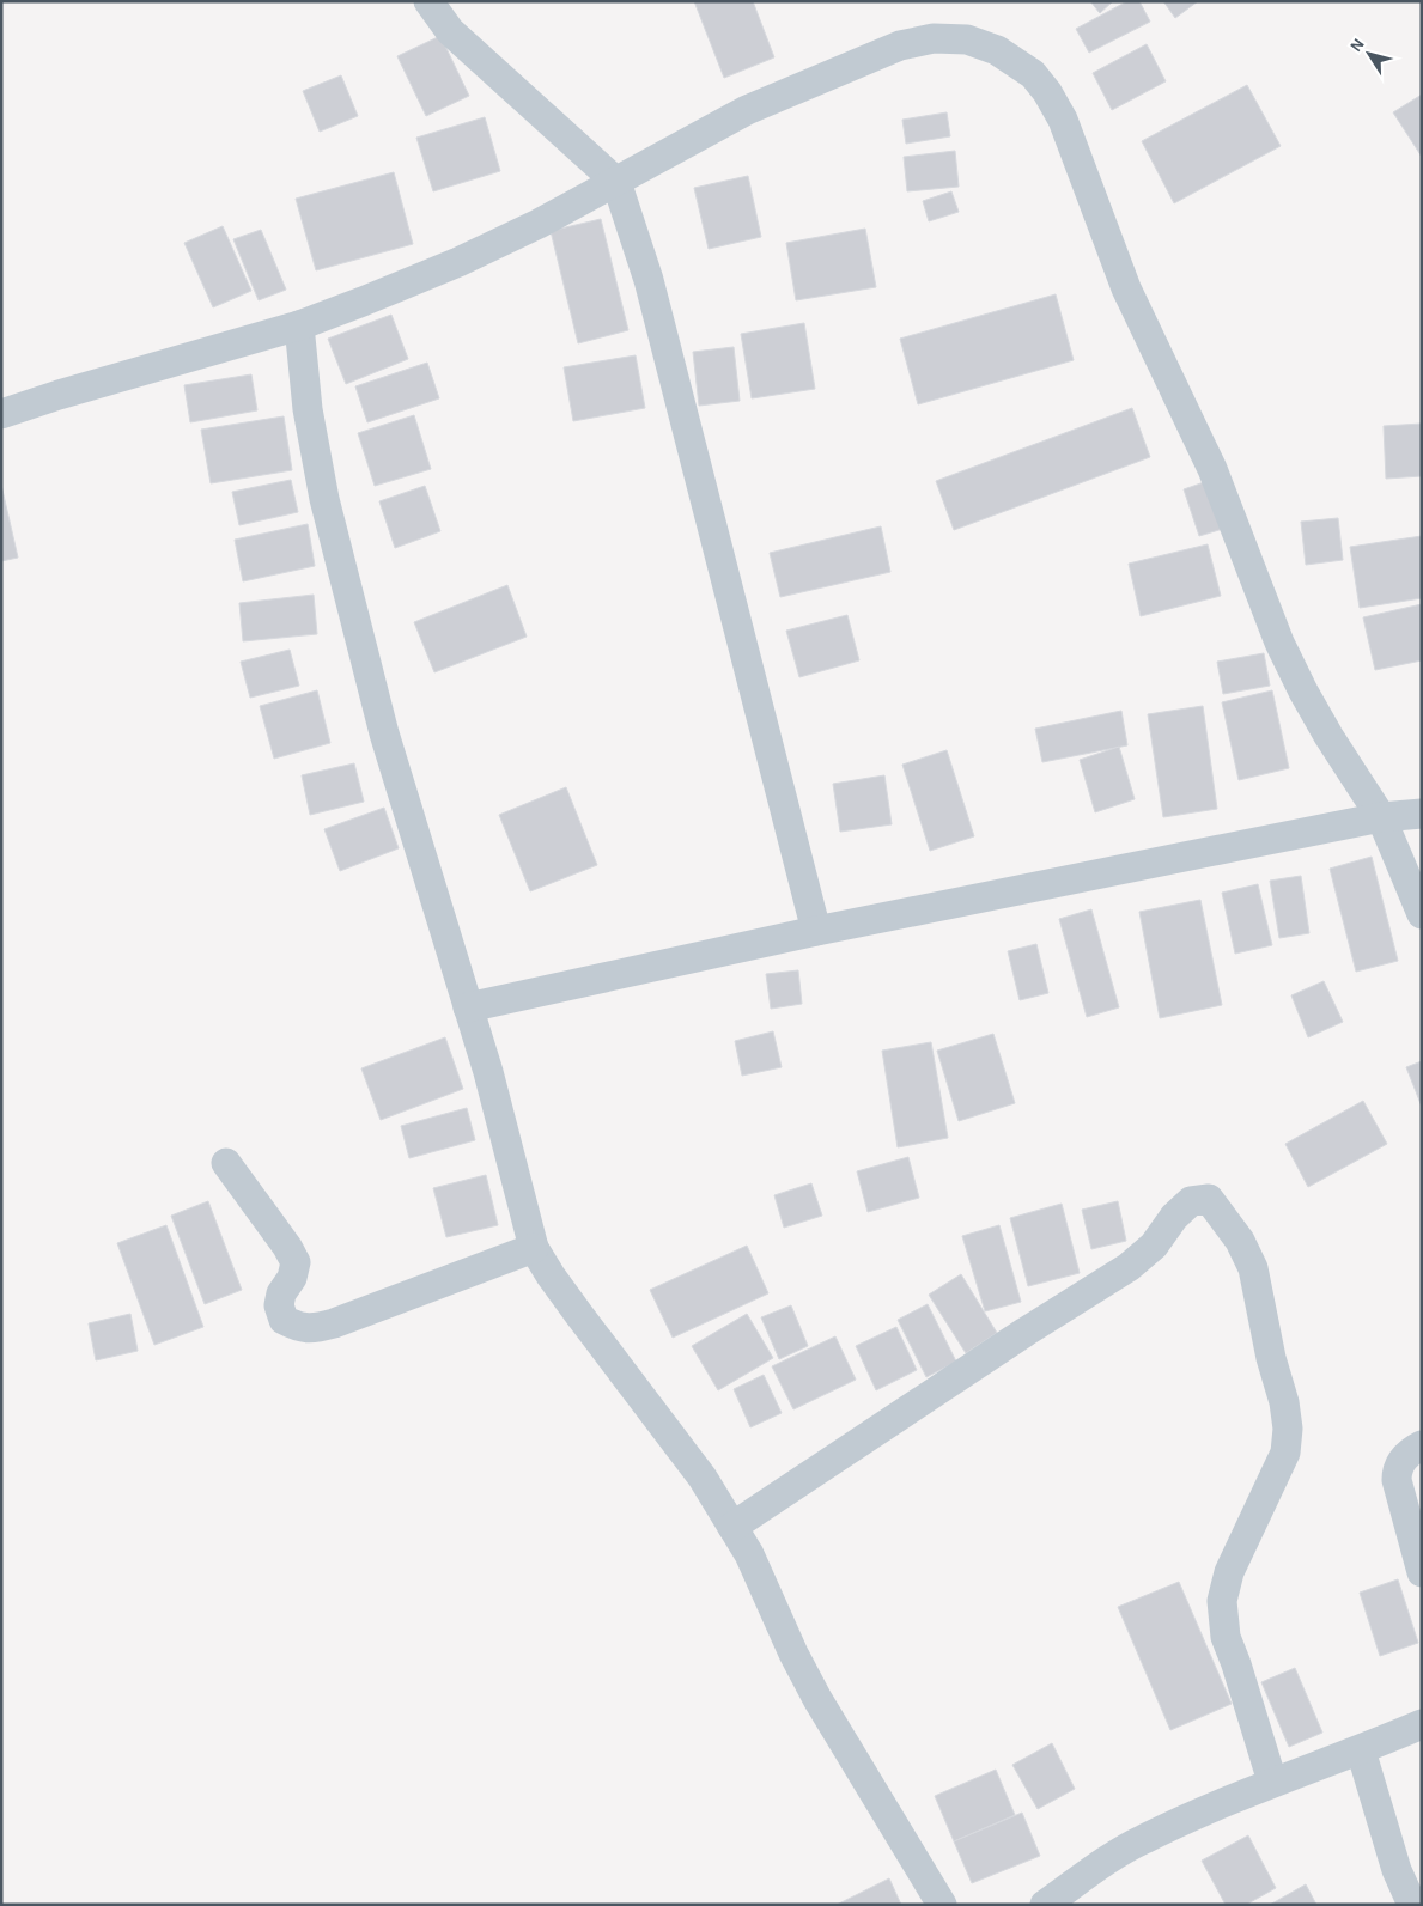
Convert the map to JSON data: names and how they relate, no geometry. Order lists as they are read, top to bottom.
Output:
{
  "north": "top left"
}
